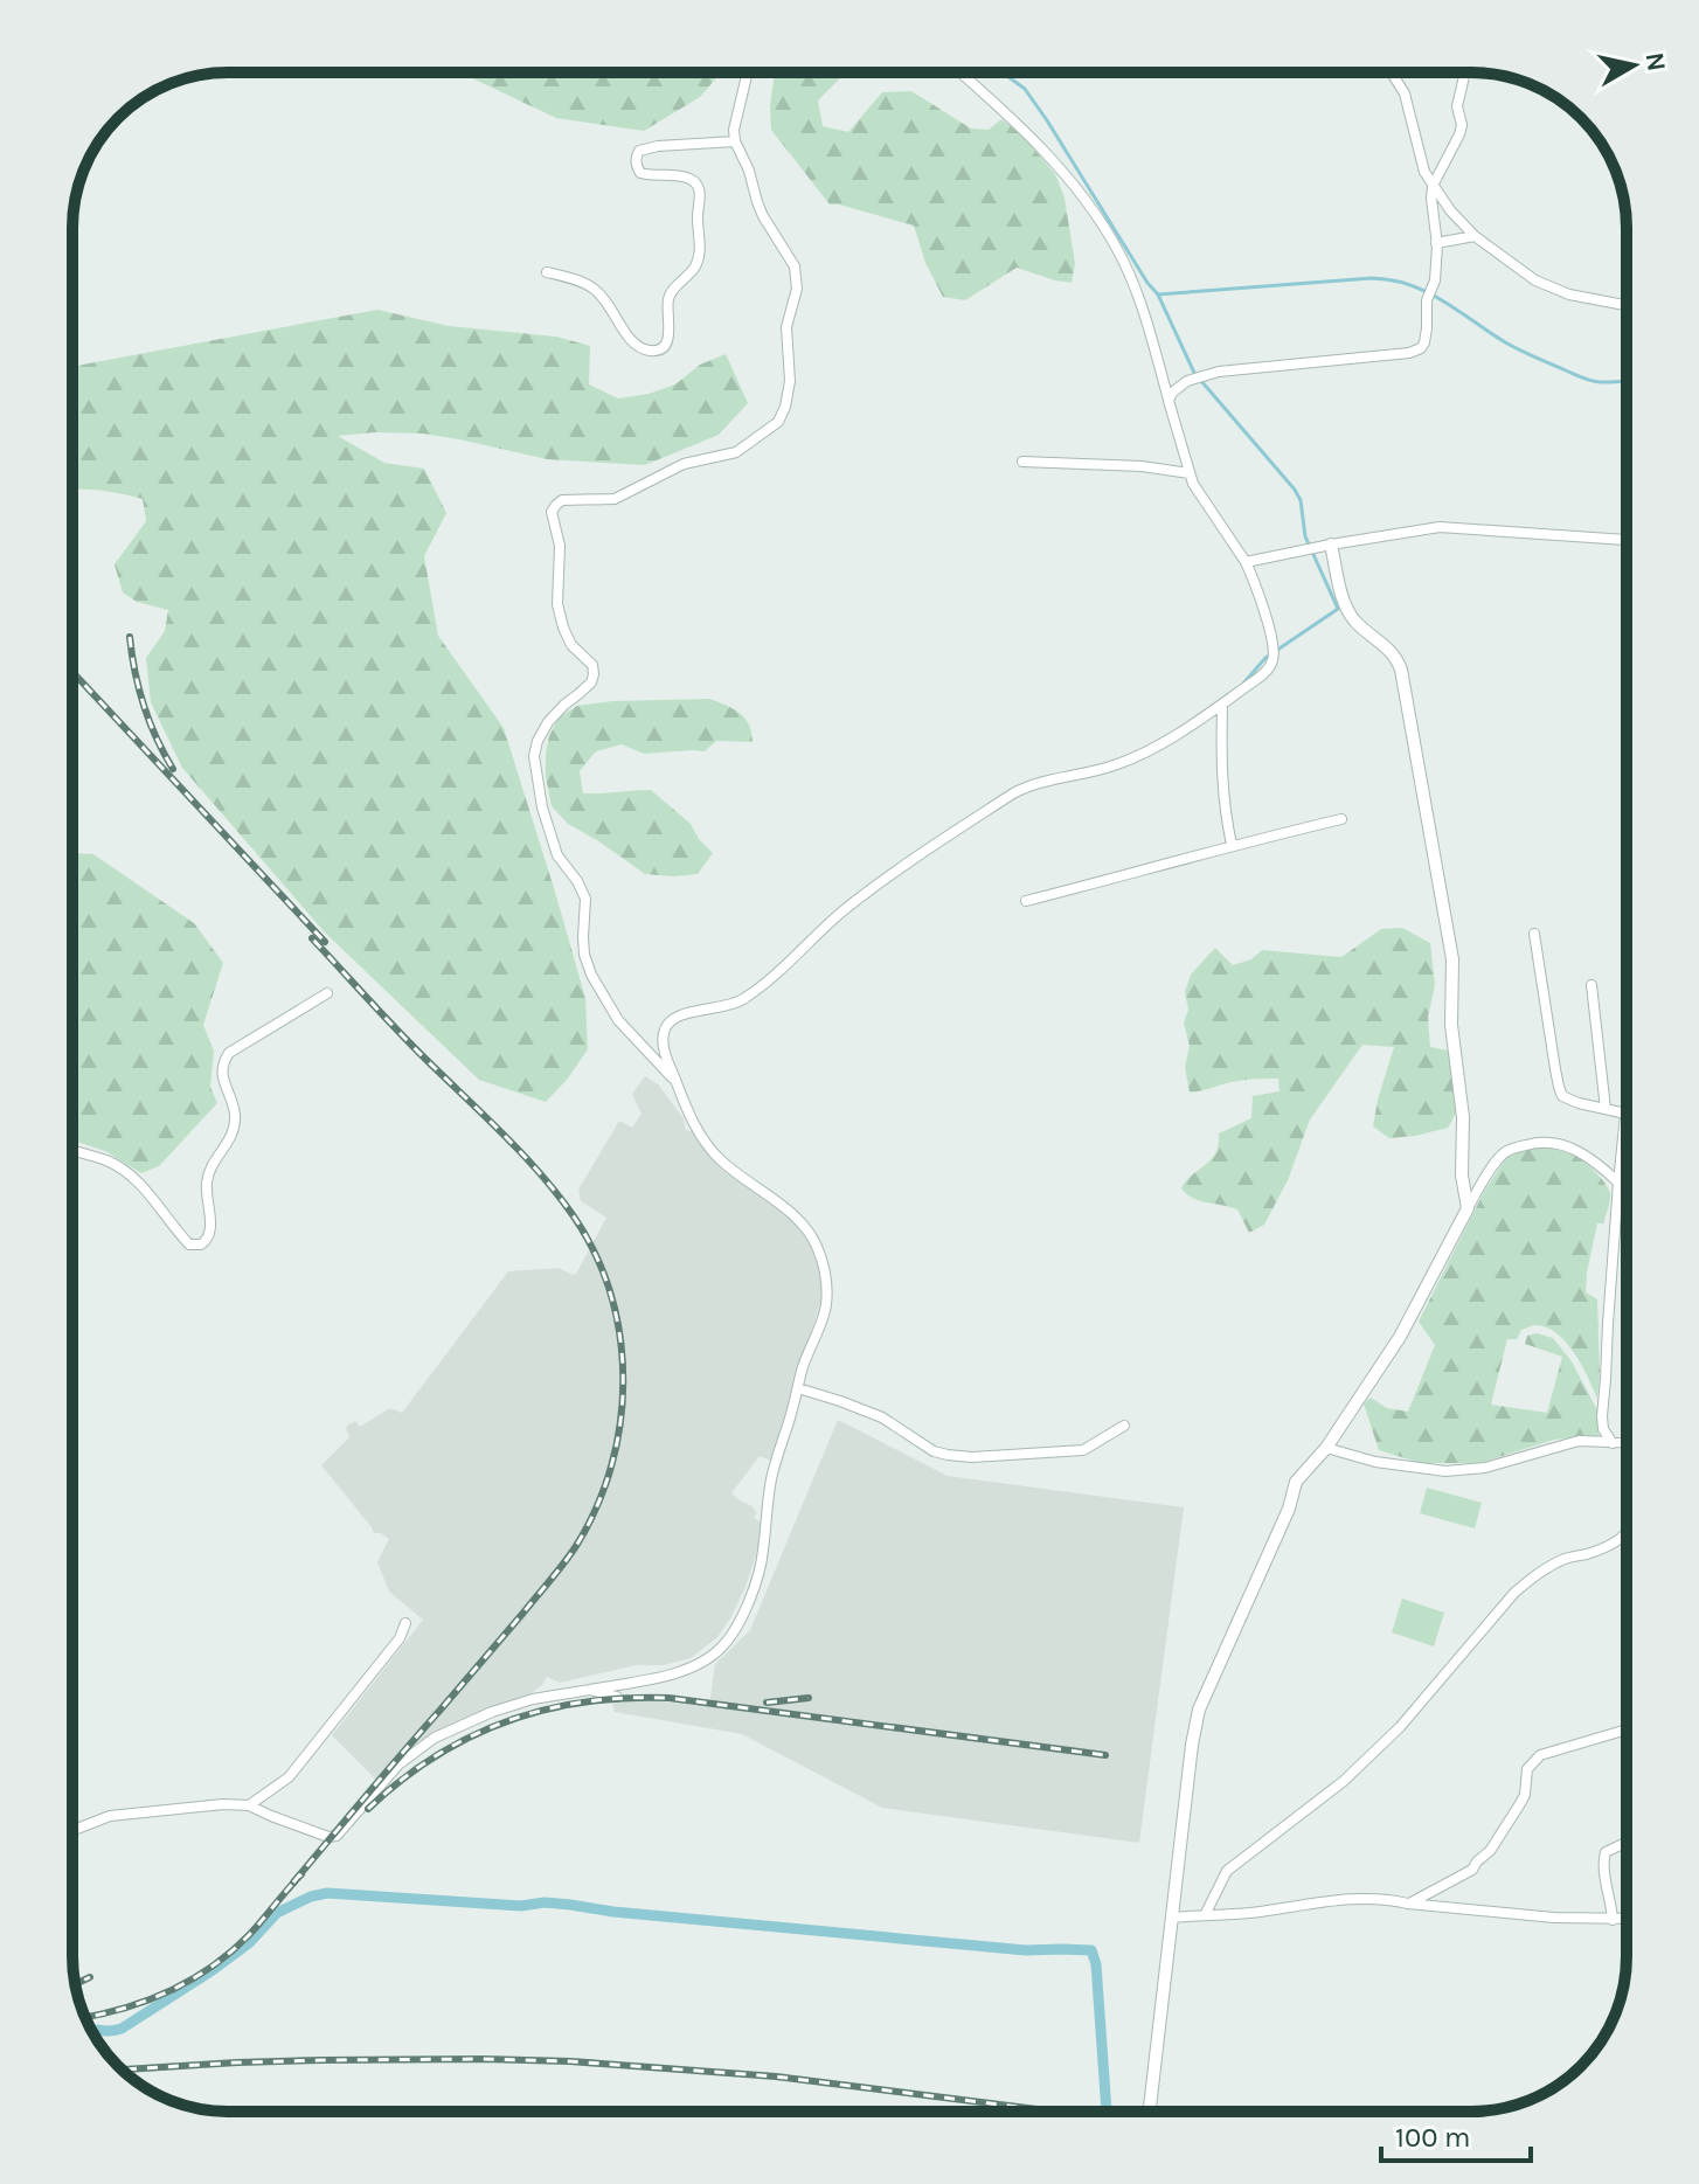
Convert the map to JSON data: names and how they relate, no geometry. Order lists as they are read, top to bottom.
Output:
{
  "scale_bar": "100 m",
  "north": "right"
}
